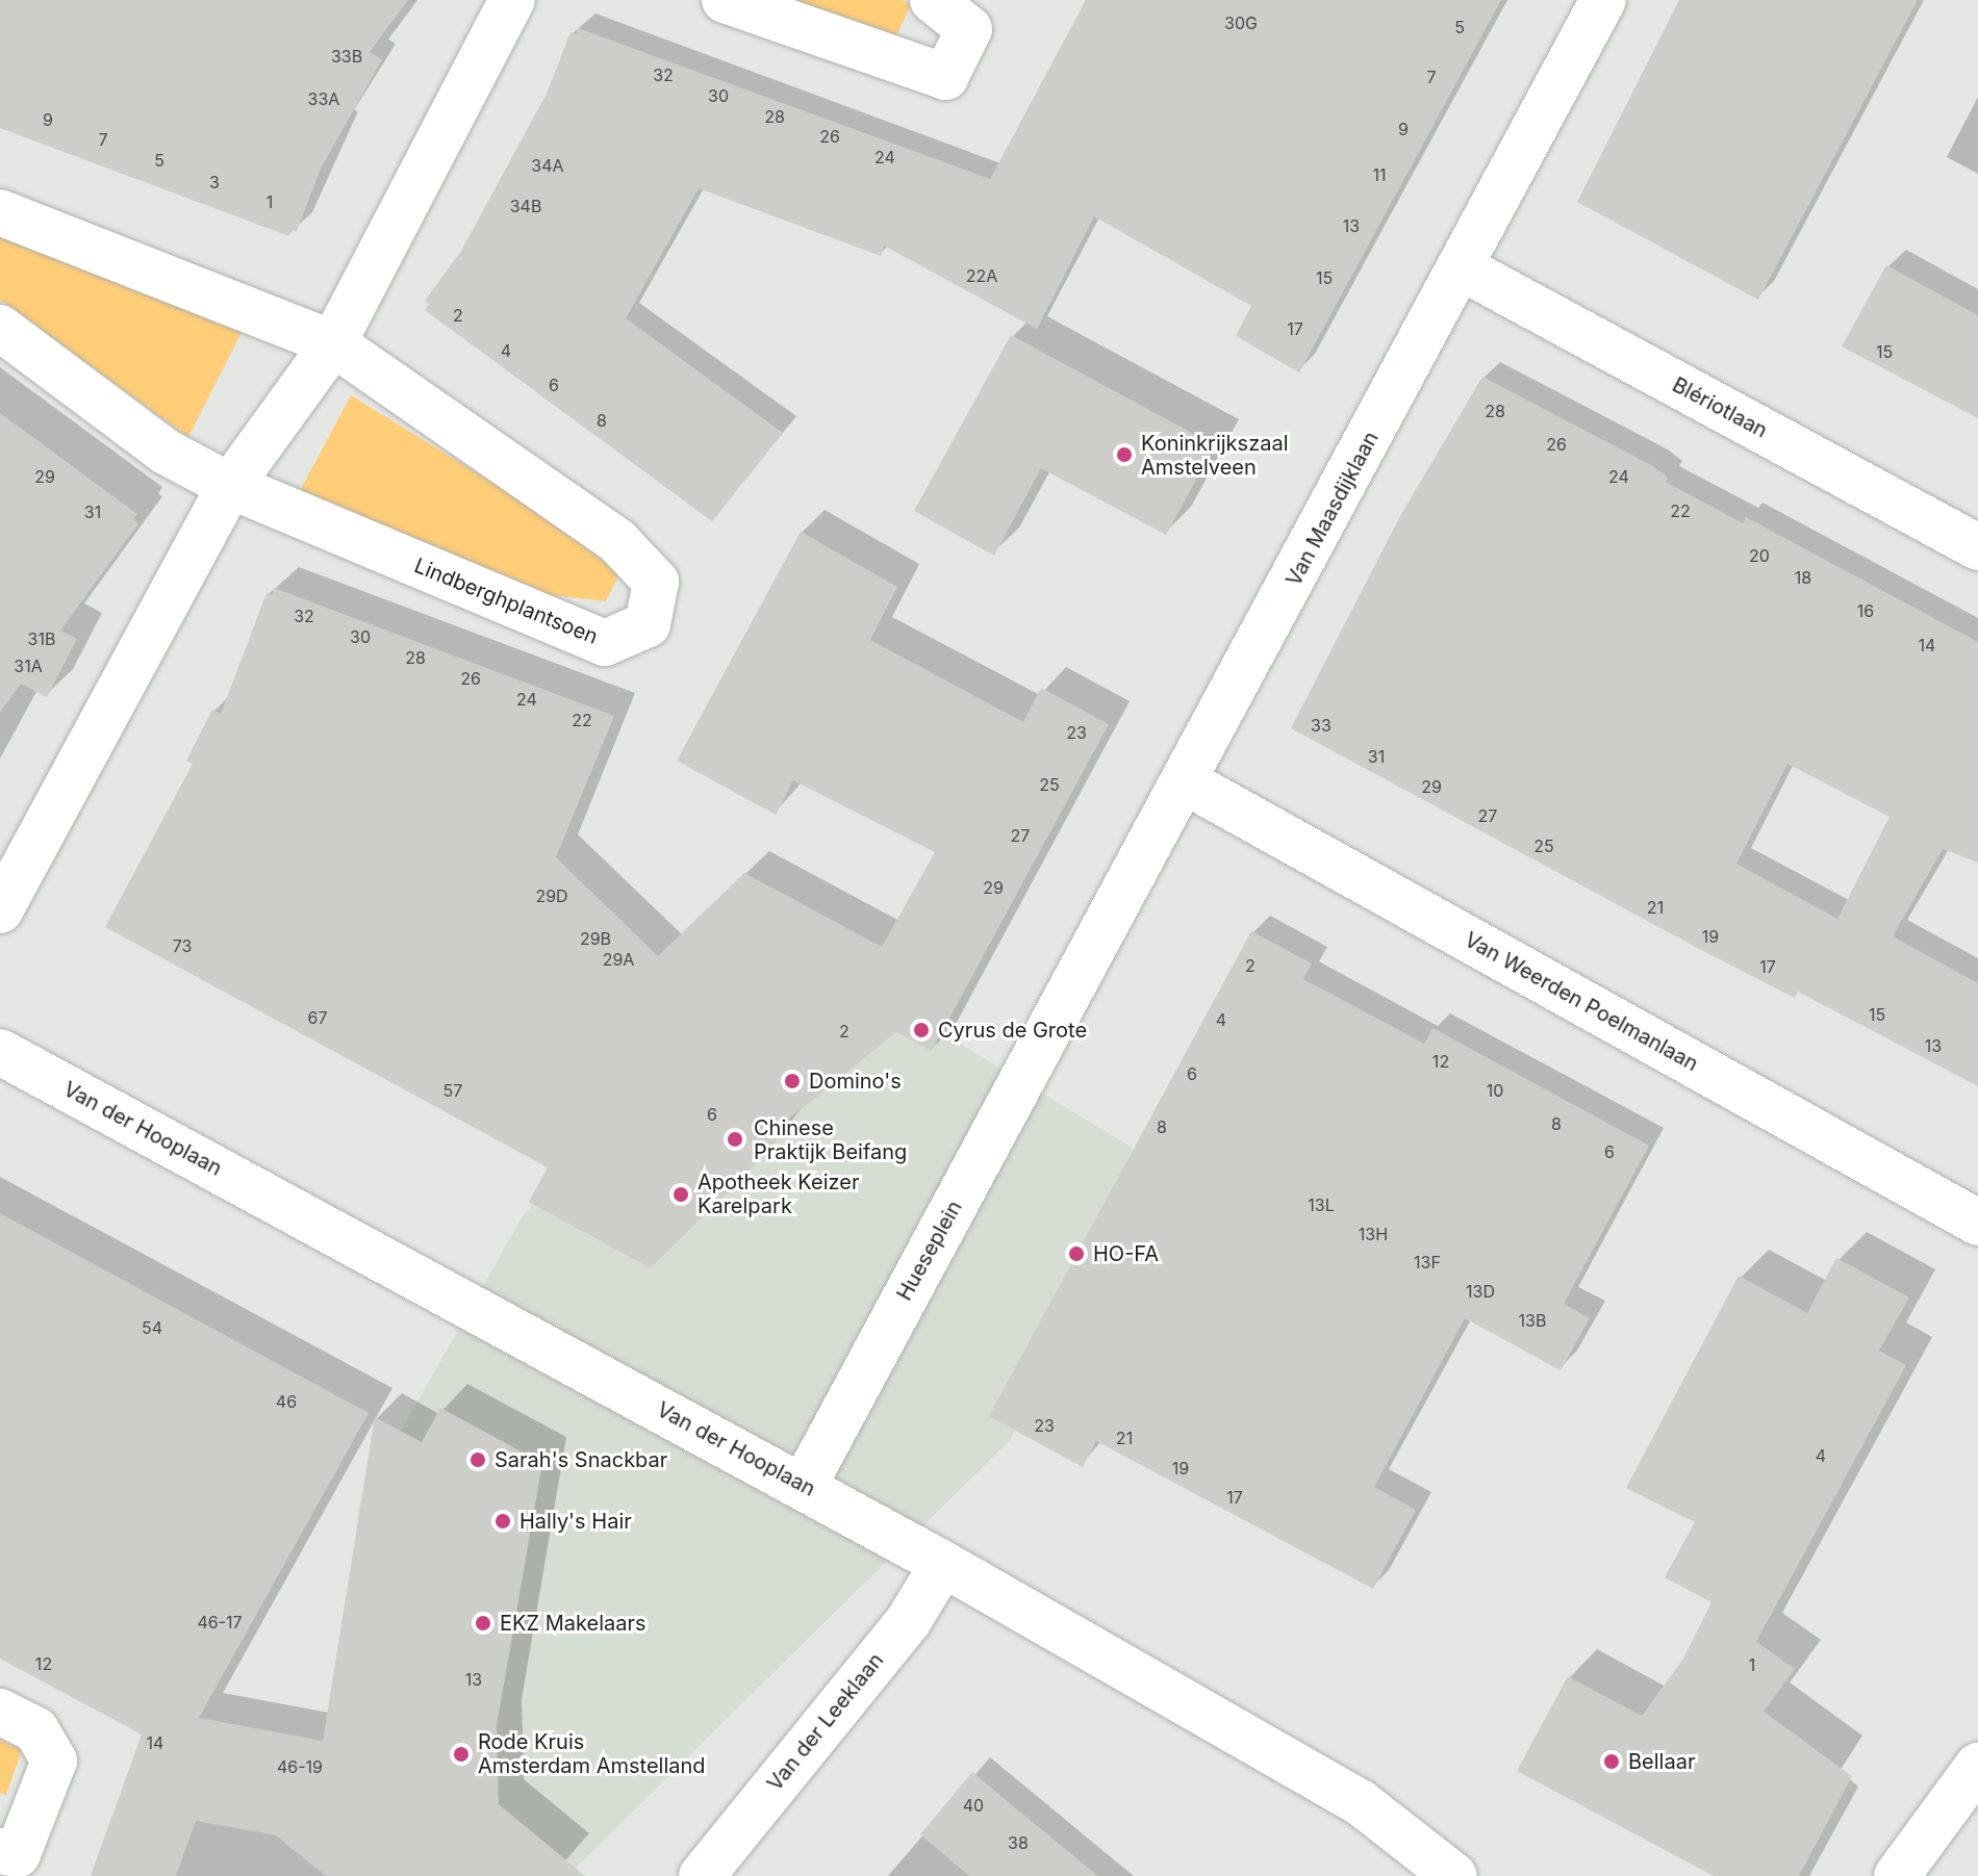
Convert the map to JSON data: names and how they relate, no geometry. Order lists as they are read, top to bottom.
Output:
{
  "streets": {
    "street": [
      "Blériotlaan",
      "Van Maasdijklaan",
      "Lindberghplantsoen",
      "Van Weerden Poelmanlaan",
      "Van der Hooplaan",
      "Hueseplein",
      "Van der Leeklaan"
    ]
  },
  "crossings": [
    ["Blériotlaan", "Van Maasdijklaan"],
    ["Van Maasdijklaan", "Van Weerden Poelmanlaan"],
    ["Van Maasdijklaan", "Hueseplein"],
    ["Van der Hooplaan", "Hueseplein"],
    ["Van der Hooplaan", "Van der Leeklaan"]
  ],
  "places": [
    "Koninkrijkszaal Amstelveen",
    "Cyrus de Grote",
    "Domino's",
    "Chinese Praktijk Beifang",
    "Apotheek Keizer Karelpark",
    "HO-FA",
    "Sarah's Snackbar",
    "Hally's Hair",
    "EKZ Makelaars",
    "Rode Kruis Amsterdam Amstelland",
    "Bellaar"
  ],
  "house_numbers": [
    "30G",
    "5",
    "33B",
    "32",
    "7",
    "30",
    "33A",
    "28",
    "9",
    "9",
    "26",
    "7",
    "24",
    "5",
    "34A",
    "11",
    "3",
    "1",
    "34B",
    "13",
    "22A",
    "15",
    "2",
    "17",
    "4",
    "15",
    "6",
    "28",
    "8",
    "26",
    "29",
    "24",
    "22",
    "31",
    "20",
    "18",
    "16",
    "32",
    "30",
    "31B",
    "14",
    "28",
    "31A",
    "26",
    "24",
    "22",
    "33",
    "23",
    "31",
    "25",
    "29",
    "27",
    "27",
    "25",
    "29",
    "29D",
    "21",
    "19",
    "29B",
    "73",
    "29A",
    "2",
    "17",
    "15",
    "67",
    "4",
    "2",
    "13",
    "12",
    "6",
    "57",
    "10",
    "6",
    "8",
    "8",
    "6",
    "13L",
    "13H",
    "13F",
    "13D",
    "13B",
    "54",
    "46",
    "23",
    "21",
    "4",
    "19",
    "17",
    "46-17",
    "12",
    "1",
    "13",
    "14",
    "46-19",
    "40",
    "38"
  ]
}
